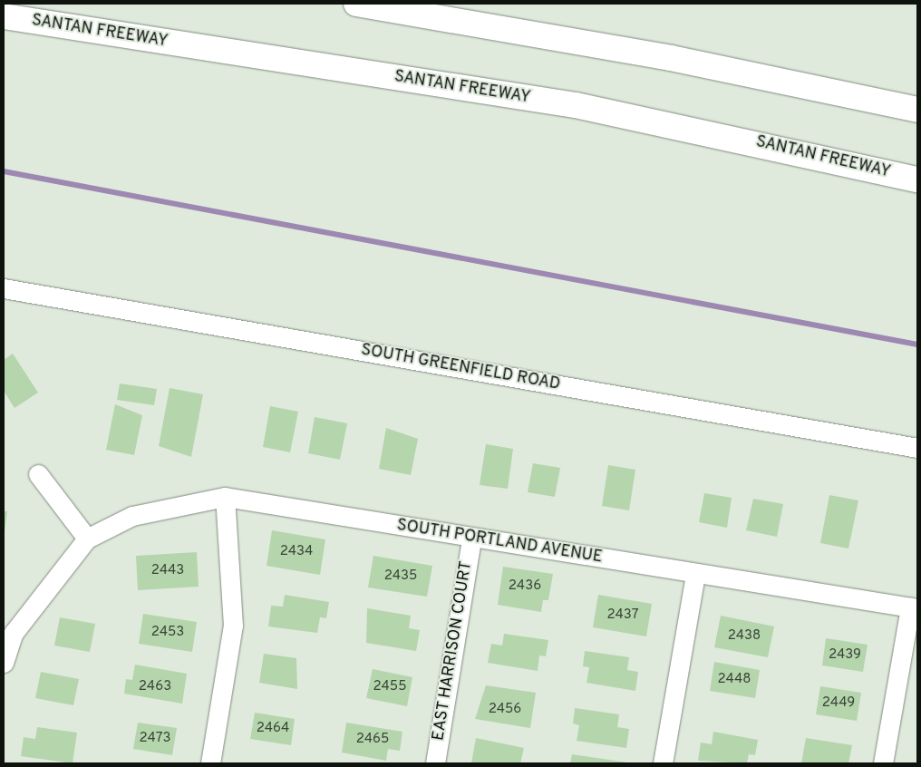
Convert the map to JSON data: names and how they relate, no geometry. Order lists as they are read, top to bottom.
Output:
{
  "streets": {
    "highway": ["SANTAN FREEWAY"],
    "street": ["SOUTH GREENFIELD ROAD", "SOUTH PORTLAND AVENUE", "EAST HARRISON COURT"]
  },
  "crossings": [
    ["SOUTH PORTLAND AVENUE", "EAST HARRISON COURT"]
  ],
  "house_numbers": [
    "2434",
    "2443",
    "2435",
    "2436",
    "2437",
    "2453",
    "2438",
    "2439",
    "2448",
    "2463",
    "2455",
    "2449",
    "2456",
    "2464",
    "2473",
    "2465"
  ]
}
